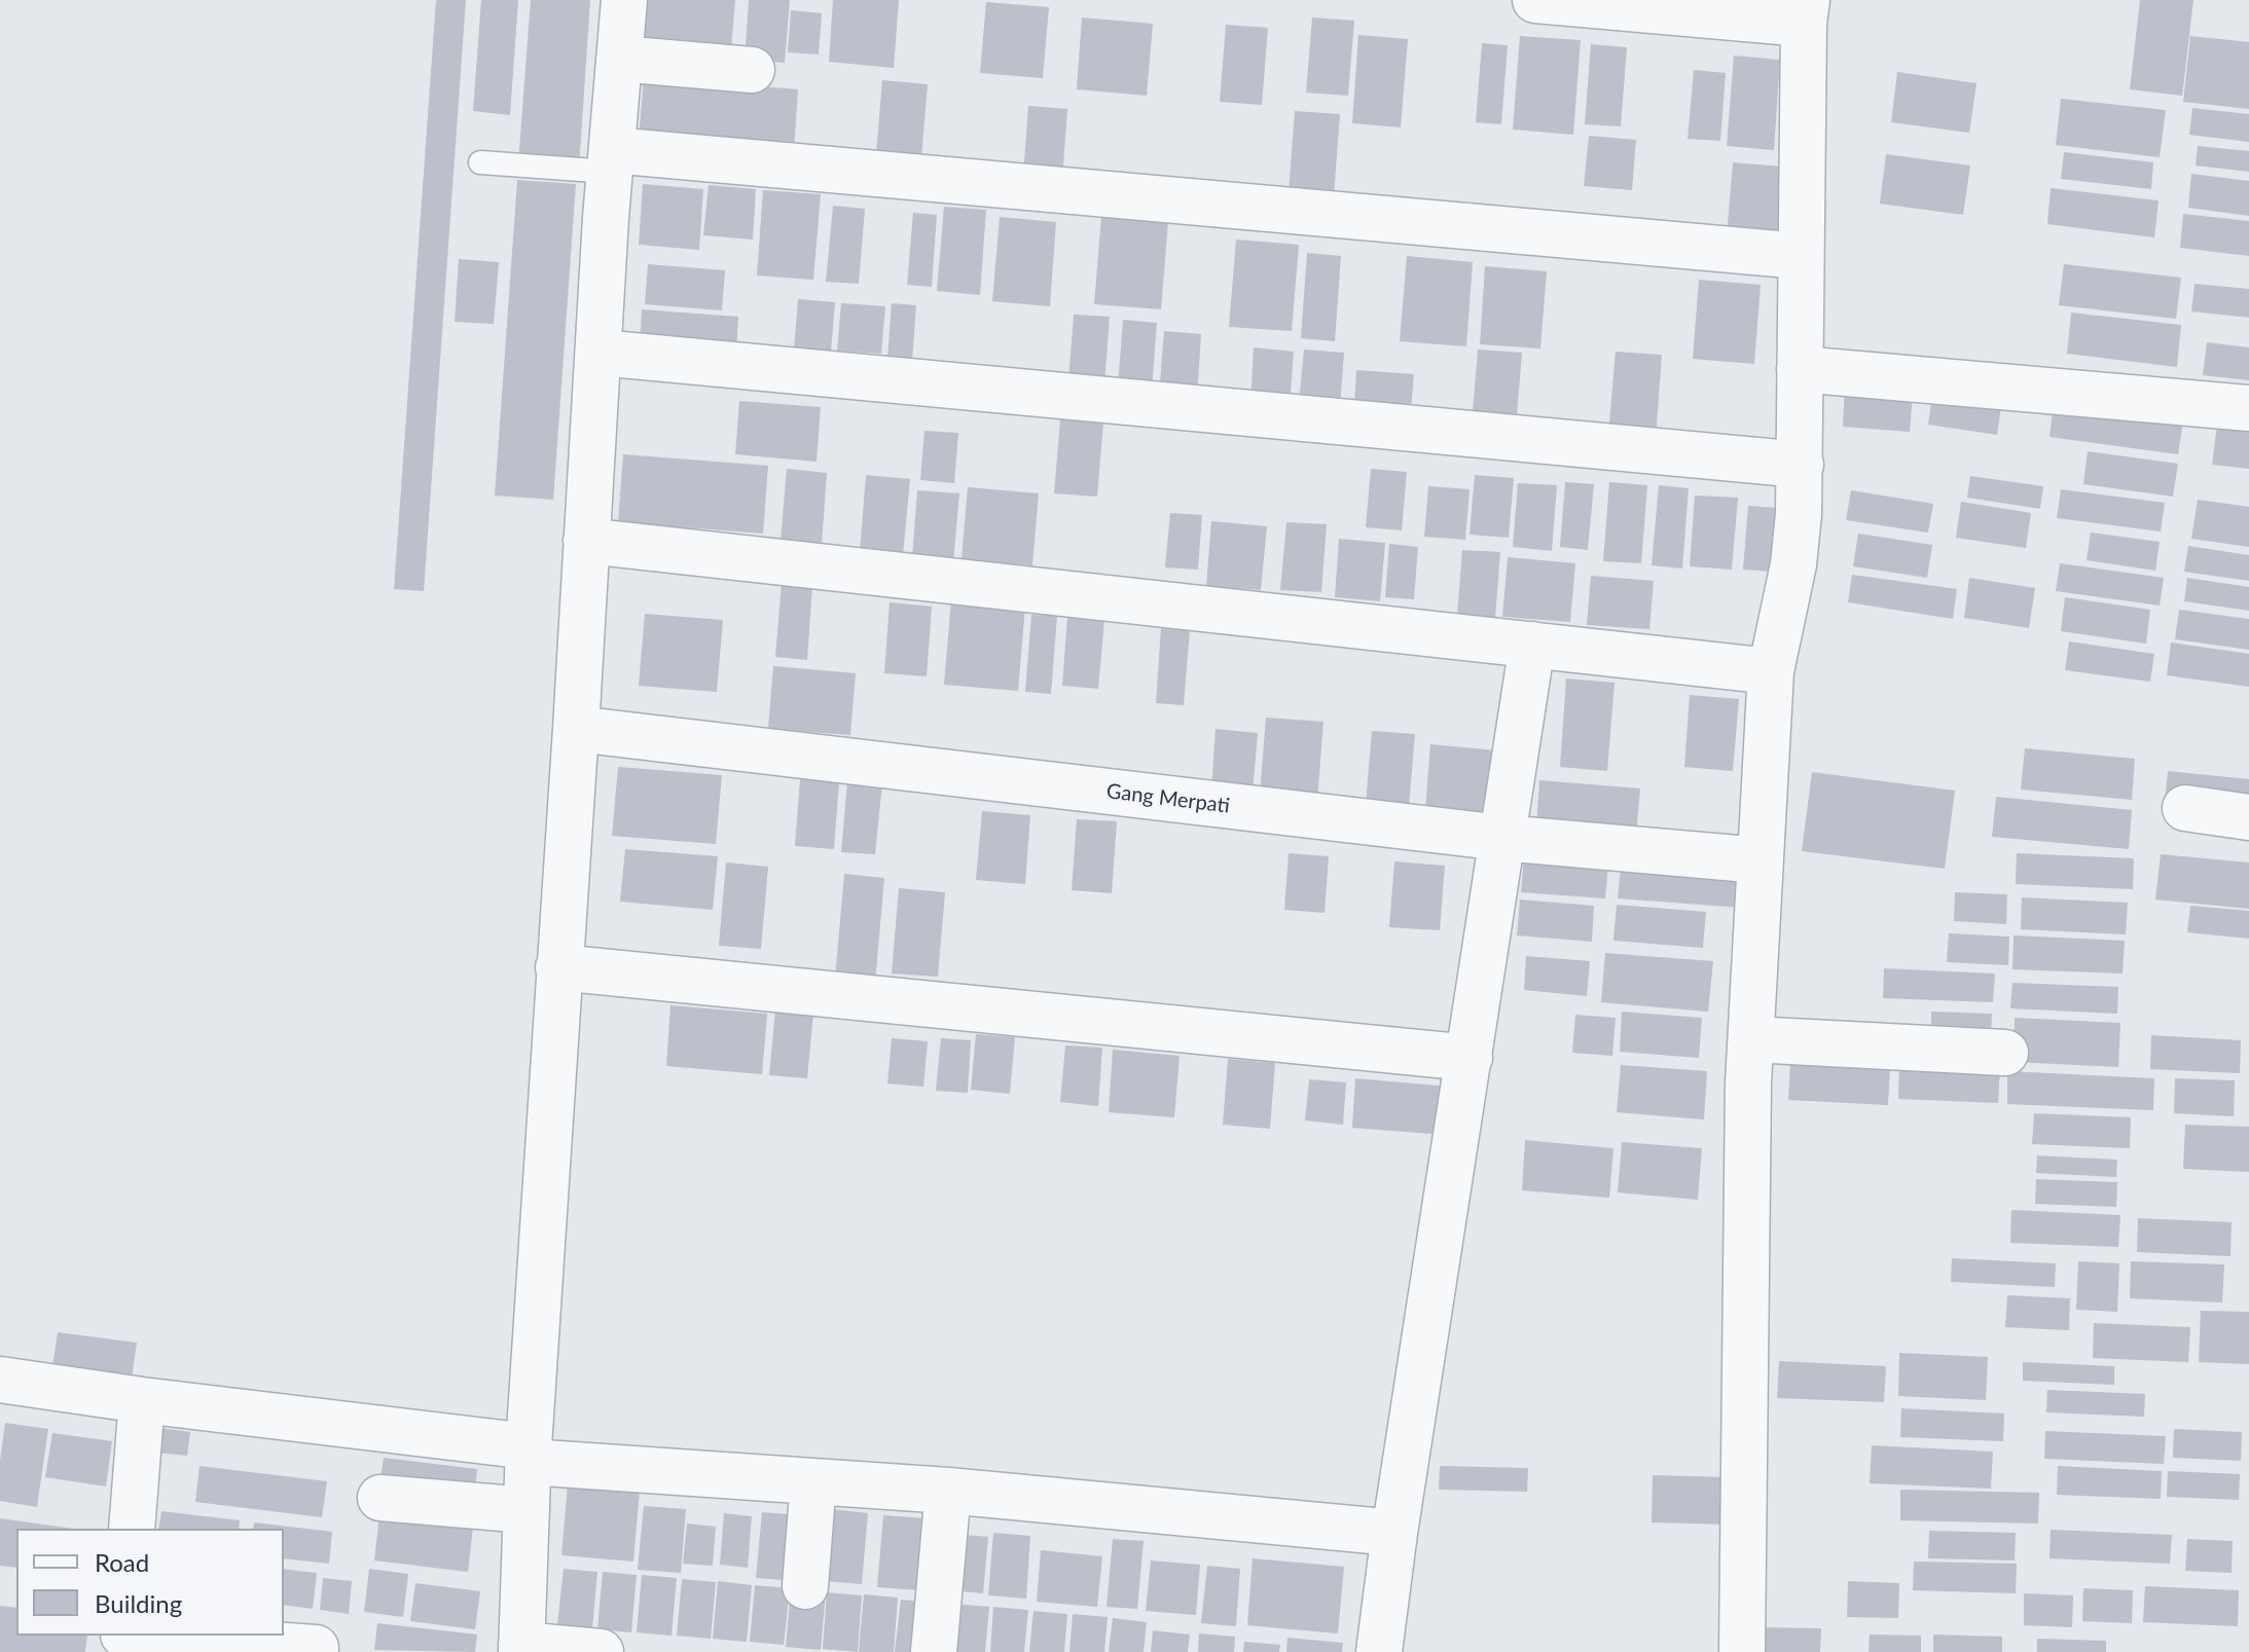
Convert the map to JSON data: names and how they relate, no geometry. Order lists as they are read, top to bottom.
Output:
{
  "streets": {
    "street": ["Gang Merpati"]
  },
  "legend": ["Road", "Building"]
}
